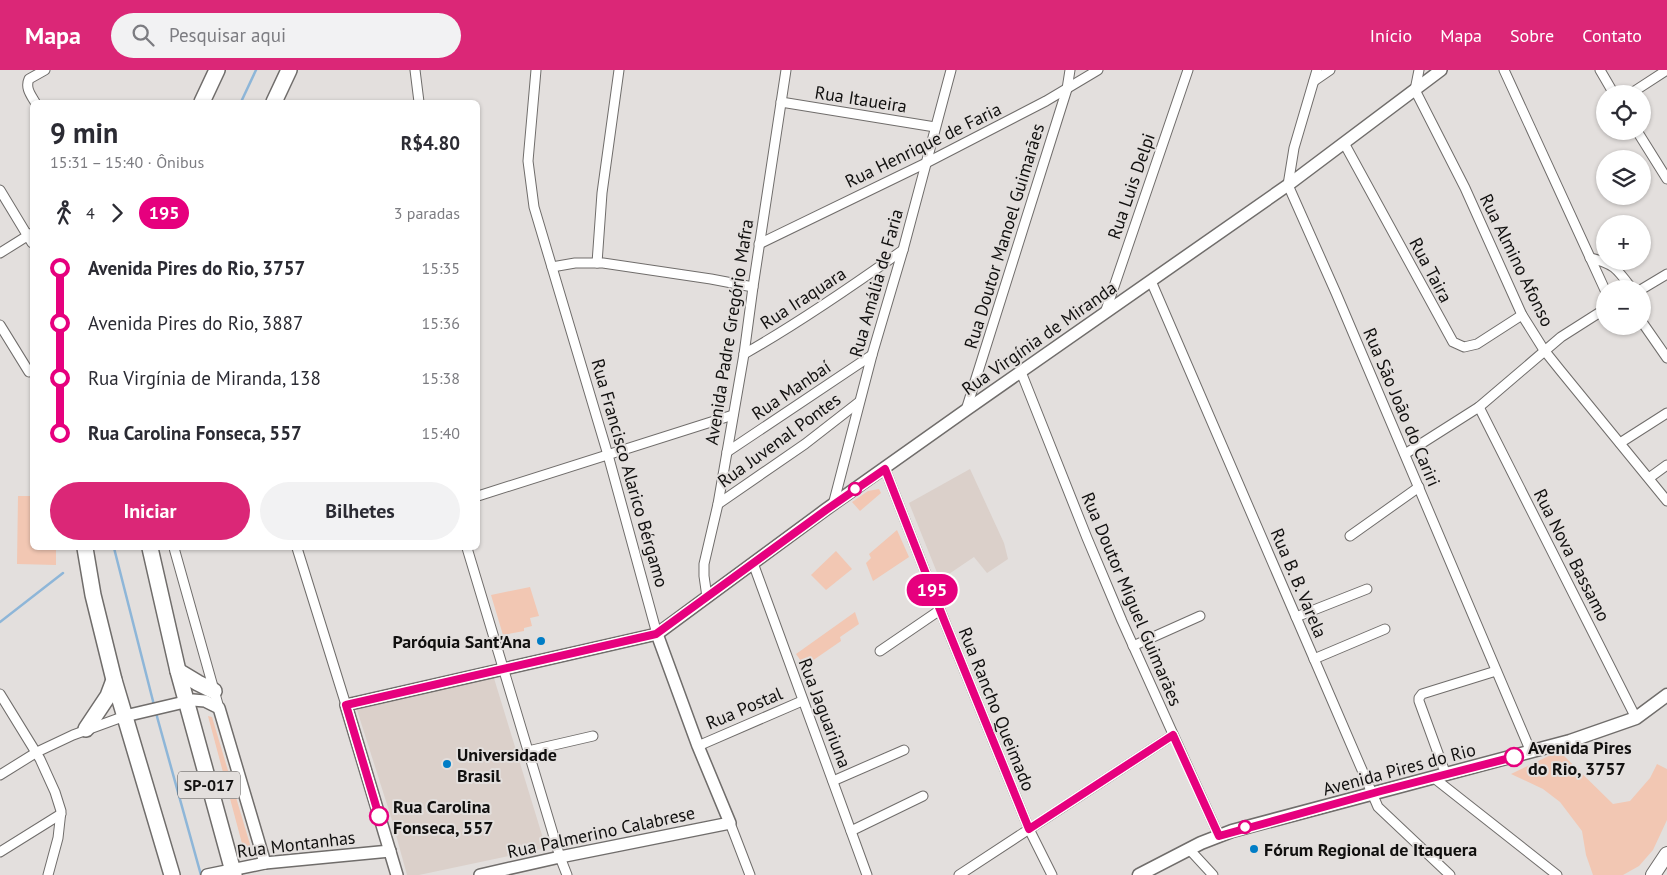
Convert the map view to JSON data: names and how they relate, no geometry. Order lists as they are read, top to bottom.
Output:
{
  "streets": {
    "highway": ["SP-017"],
    "main road": ["Avenida Pires do Rio"],
    "street": [
      "Rua Itaueira",
      "Rua Henrique de Faria",
      "Rua Luis Delpi",
      "Rua Doutor Manoel Guimarães",
      "Rua Almino Afonso",
      "Rua Taira",
      "Rua Amália de Faria",
      "Rua Iraquara",
      "Avenida Padre Gregório Mafra",
      "Rua Virgínia de Miranda",
      "Rua Manbaí",
      "Rua São João do Cariri",
      "Rua Juvenal Pontes",
      "Rua Francisco Alarico Bérgamo",
      "Rua Nova Bassamo",
      "Rua B. B. Varela",
      "Rua Doutor Miguel Guimarães",
      "Rua Postal",
      "Rua Rancho Queimado",
      "Rua Jaguariuna",
      "Rua Palmerino Calabrese",
      "Rua Montanhas"
    ]
  },
  "crossings": [
    ["Rua Itaueira", "Rua Amália de Faria"],
    ["Rua Itaueira", "Avenida Padre Gregório Mafra"],
    ["Rua Henrique de Faria", "Rua Doutor Manoel Guimarães"],
    ["Rua Henrique de Faria", "Rua Amália de Faria"],
    ["Rua Henrique de Faria", "Avenida Padre Gregório Mafra"],
    ["Rua Luis Delpi", "Rua Virgínia de Miranda"],
    ["Rua Doutor Manoel Guimarães", "Rua Virgínia de Miranda"],
    ["Rua Almino Afonso", "Rua Taira"],
    ["Rua Almino Afonso", "Rua Virgínia de Miranda"],
    ["Rua Taira", "Rua Virgínia de Miranda"],
    ["Rua Amália de Faria", "Rua Iraquara"],
    ["Rua Amália de Faria", "Rua Virgínia de Miranda"],
    ["Rua Amália de Faria", "Rua Manbaí"],
    ["Rua Amália de Faria", "Rua Juvenal Pontes"],
    ["Rua Iraquara", "Avenida Padre Gregório Mafra"],
    ["Avenida Padre Gregório Mafra", "Rua Virgínia de Miranda"],
    ["Avenida Padre Gregório Mafra", "Rua Manbaí"],
    ["Avenida Padre Gregório Mafra", "Rua Juvenal Pontes"],
    ["Rua Virgínia de Miranda", "Rua São João do Cariri"],
    ["Rua Virgínia de Miranda", "Rua Francisco Alarico Bérgamo"],
    ["Rua Virgínia de Miranda", "Rua B. B. Varela"],
    ["Rua Virgínia de Miranda", "Rua Doutor Miguel Guimarães"],
    ["Rua Virgínia de Miranda", "Rua Rancho Queimado"],
    ["Rua Virgínia de Miranda", "Rua Jaguariuna"],
    ["Rua São João do Cariri", "Avenida Pires do Rio"],
    ["Rua Francisco Alarico Bérgamo", "Rua Postal"],
    ["Rua Francisco Alarico Bérgamo", "Rua Palmerino Calabrese"],
    ["Rua Nova Bassamo", "Avenida Pires do Rio"],
    ["Rua B. B. Varela", "Avenida Pires do Rio"],
    ["Rua Doutor Miguel Guimarães", "Avenida Pires do Rio"],
    ["Rua Postal", "Rua Jaguariuna"],
    ["SP-017", "Rua Montanhas"]
  ],
  "places": [
    "Paróquia Sant'Ana",
    "Avenida Pires do Rio, 3757",
    "Universidade Brasil",
    "Rua Carolina Fonseca, 557",
    "Fórum Regional de Itaquera"
  ],
  "lines": ["bus line 195"],
  "page": {
    "header": "Mapa",
    "search": "Pesquisar aqui",
    "nav": [
      "Início",
      "Mapa",
      "Sobre",
      "Contato"
    ],
    "on_map": "195",
    "map_buttons": ["+", "−"],
    "heading": ["9 min", "15:31 – 15:40 · Ônibus", "R$4.80"],
    "legs": ["4", "195", "3 paradas"],
    "list": [
      {
        "name": "Avenida Pires do Rio, 3757",
        "value": "15:35"
      },
      {
        "name": "Avenida Pires do Rio, 3887",
        "value": "15:36"
      },
      {
        "name": "Rua Virgínia de Miranda, 138",
        "value": "15:38"
      },
      {
        "name": "Rua Carolina Fonseca, 557",
        "value": "15:40"
      }
    ],
    "buttons": ["Iniciar", "Bilhetes"]
  }
}
